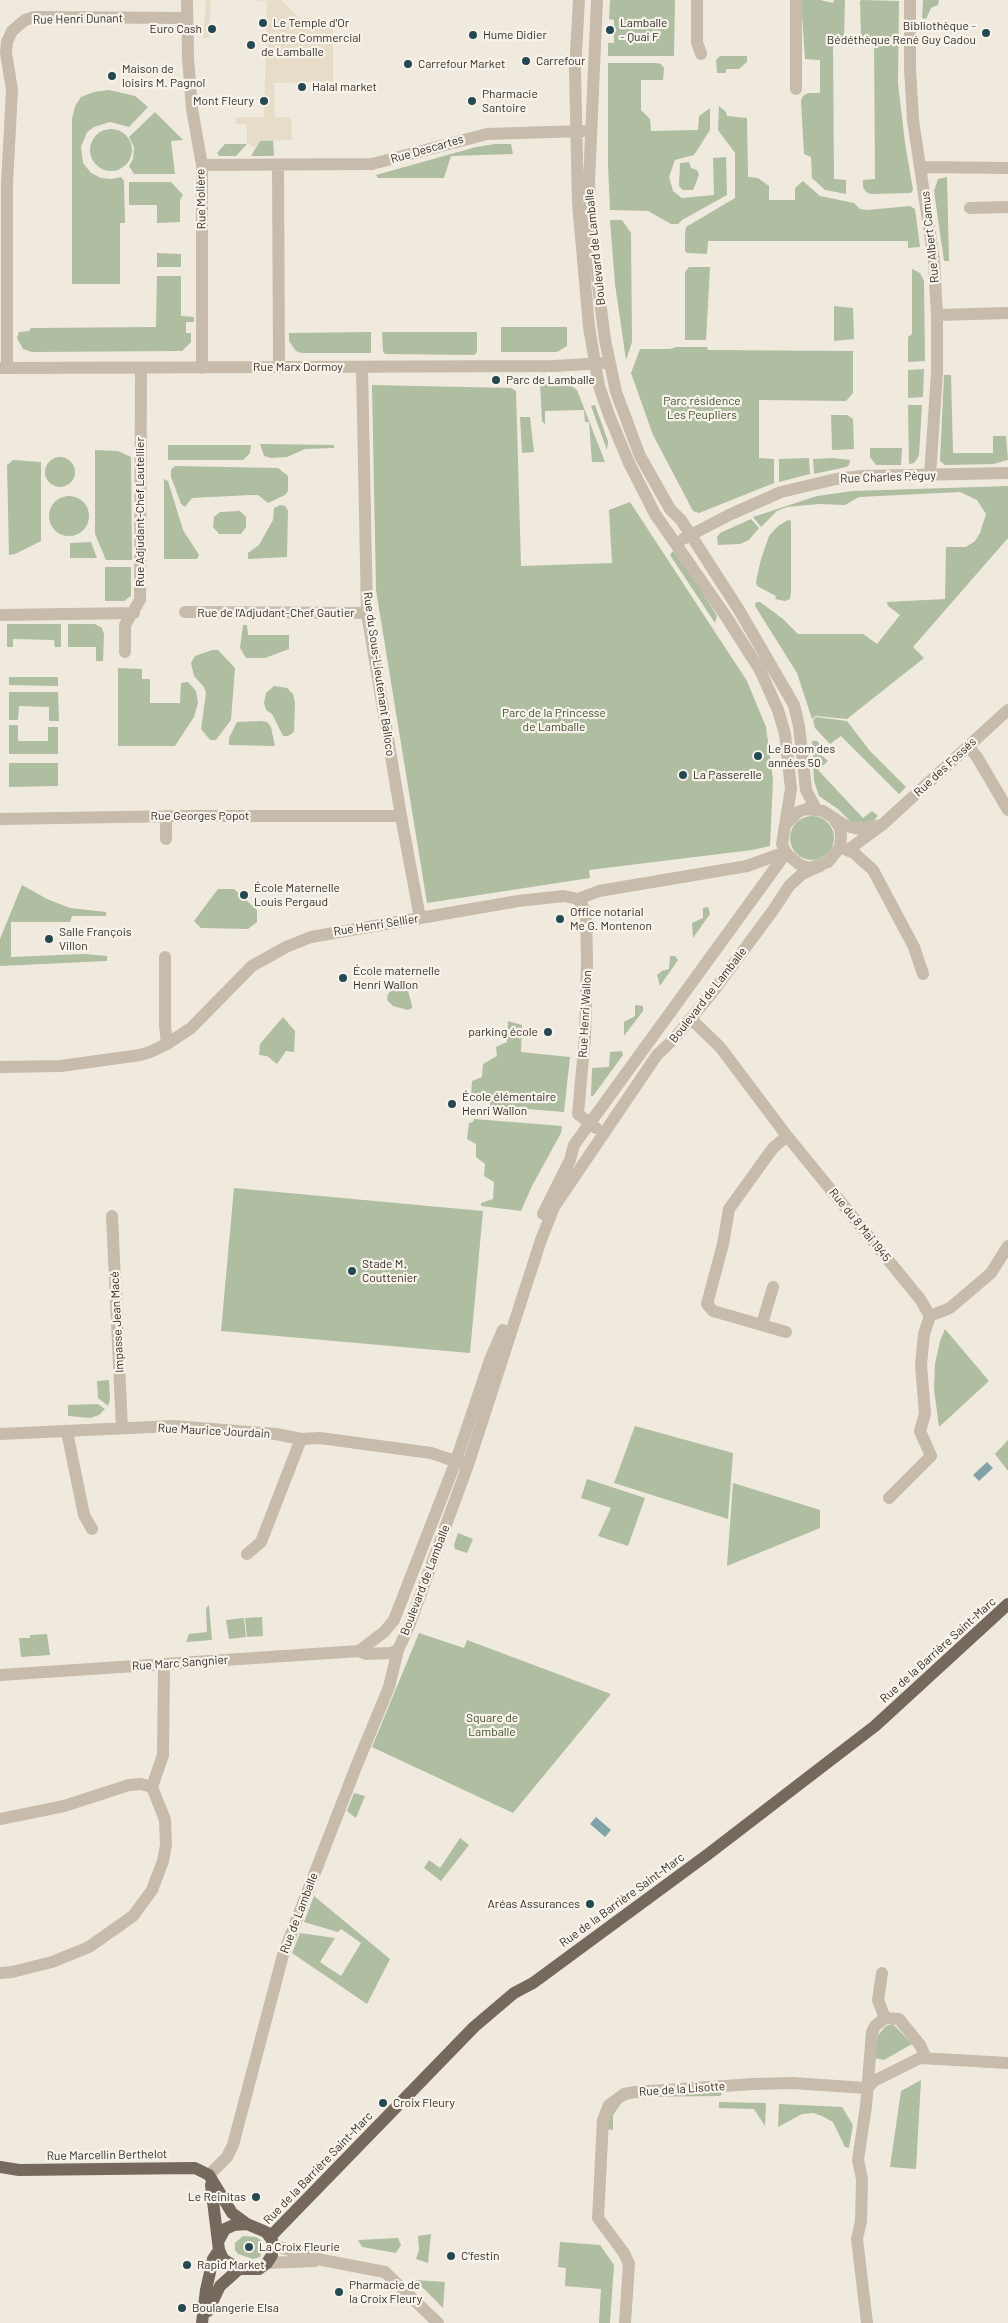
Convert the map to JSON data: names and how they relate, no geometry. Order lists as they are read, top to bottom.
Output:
{
  "streets": {
    "main road": ["Rue de la Barrière Saint-Marc", "Rue Marcellin Berthelot"],
    "street": [
      "Rue Henri Dunant",
      "Rue Descartes",
      "Rue Molière",
      "Rue Albert Camus",
      "Boulevard de Lamballe",
      "Rue Marx Dormoy",
      "Rue Charles Péguy",
      "Rue Adjudant-Chef Lautellier",
      "Rue de l'Adjudant-Chef Gautier",
      "Rue du Sous-Lieutenant Balloco",
      "Rue des Fossés",
      "Rue Georges Popot",
      "Rue Henri Sellier",
      "Rue Henri Wallon",
      "Rue du 8 Mai 1945",
      "Impasse Jean Macé",
      "Rue Maurice Jourdain",
      "Rue Marc Sangnier",
      "Rue de Lamballe",
      "Rue de la Lisotte"
    ]
  },
  "crossings": [
    ["Rue Henri Dunant", "Rue Molière"],
    ["Rue Henri Dunant", "Rue Marx Dormoy"],
    ["Rue Descartes", "Rue Molière"],
    ["Rue Descartes", "Boulevard de Lamballe"],
    ["Rue Molière", "Rue Marx Dormoy"],
    ["Rue Albert Camus", "Rue Charles Péguy"],
    ["Boulevard de Lamballe", "Rue Marx Dormoy"],
    ["Boulevard de Lamballe", "Rue Charles Péguy"],
    ["Boulevard de Lamballe", "Rue des Fossés"],
    ["Boulevard de Lamballe", "Rue Henri Sellier"],
    ["Boulevard de Lamballe", "Rue Henri Wallon"],
    ["Boulevard de Lamballe", "Rue du 8 Mai 1945"],
    ["Boulevard de Lamballe", "Rue Maurice Jourdain"],
    ["Boulevard de Lamballe", "Rue Marc Sangnier"],
    ["Boulevard de Lamballe", "Rue de Lamballe"],
    ["Rue Marx Dormoy", "Rue Adjudant-Chef Lautellier"],
    ["Rue Marx Dormoy", "Rue du Sous-Lieutenant Balloco"],
    ["Rue de l'Adjudant-Chef Gautier", "Rue du Sous-Lieutenant Balloco"],
    ["Rue du Sous-Lieutenant Balloco", "Rue Georges Popot"],
    ["Rue du Sous-Lieutenant Balloco", "Rue Henri Sellier"],
    ["Rue des Fossés", "Rue Henri Sellier"],
    ["Rue Henri Sellier", "Rue Henri Wallon"],
    ["Impasse Jean Macé", "Rue Maurice Jourdain"],
    ["Rue de Lamballe", "Rue Marcellin Berthelot"]
  ],
  "parks": ["Parc résidence Les Peupliers", "Parc de la Princesse de Lamballe", "Square de Lamballe"],
  "places": [
    "Le Temple d'Or",
    "Euro Cash",
    "Lamballe - Quai F",
    "Bibliothèque - Bédéthèque René Guy Cadou",
    "Hume Didier",
    "Centre Commercial de Lamballe",
    "Carrefour",
    "Carrefour Market",
    "Maison de loisirs M. Pagnol",
    "Halal market",
    "Mont Fleury",
    "Pharmacie Santoire",
    "Parc de Lamballe",
    "Le Boom des années 50",
    "La Passerelle",
    "École Maternelle Louis Pergaud",
    "Office notarial Me G. Montenon",
    "Salle François Villon",
    "École maternelle Henri Wallon",
    "parking école",
    "École élémentaire Henri Wallon",
    "Stade M. Couttenier",
    "Aréas Assurances",
    "Croix Fleury",
    "Le Reinitas",
    "La Croix Fleurie",
    "C'festin",
    "Rapid Market",
    "Pharmacie de la Croix Fleury",
    "Boulangerie Elsa"
  ]
}
